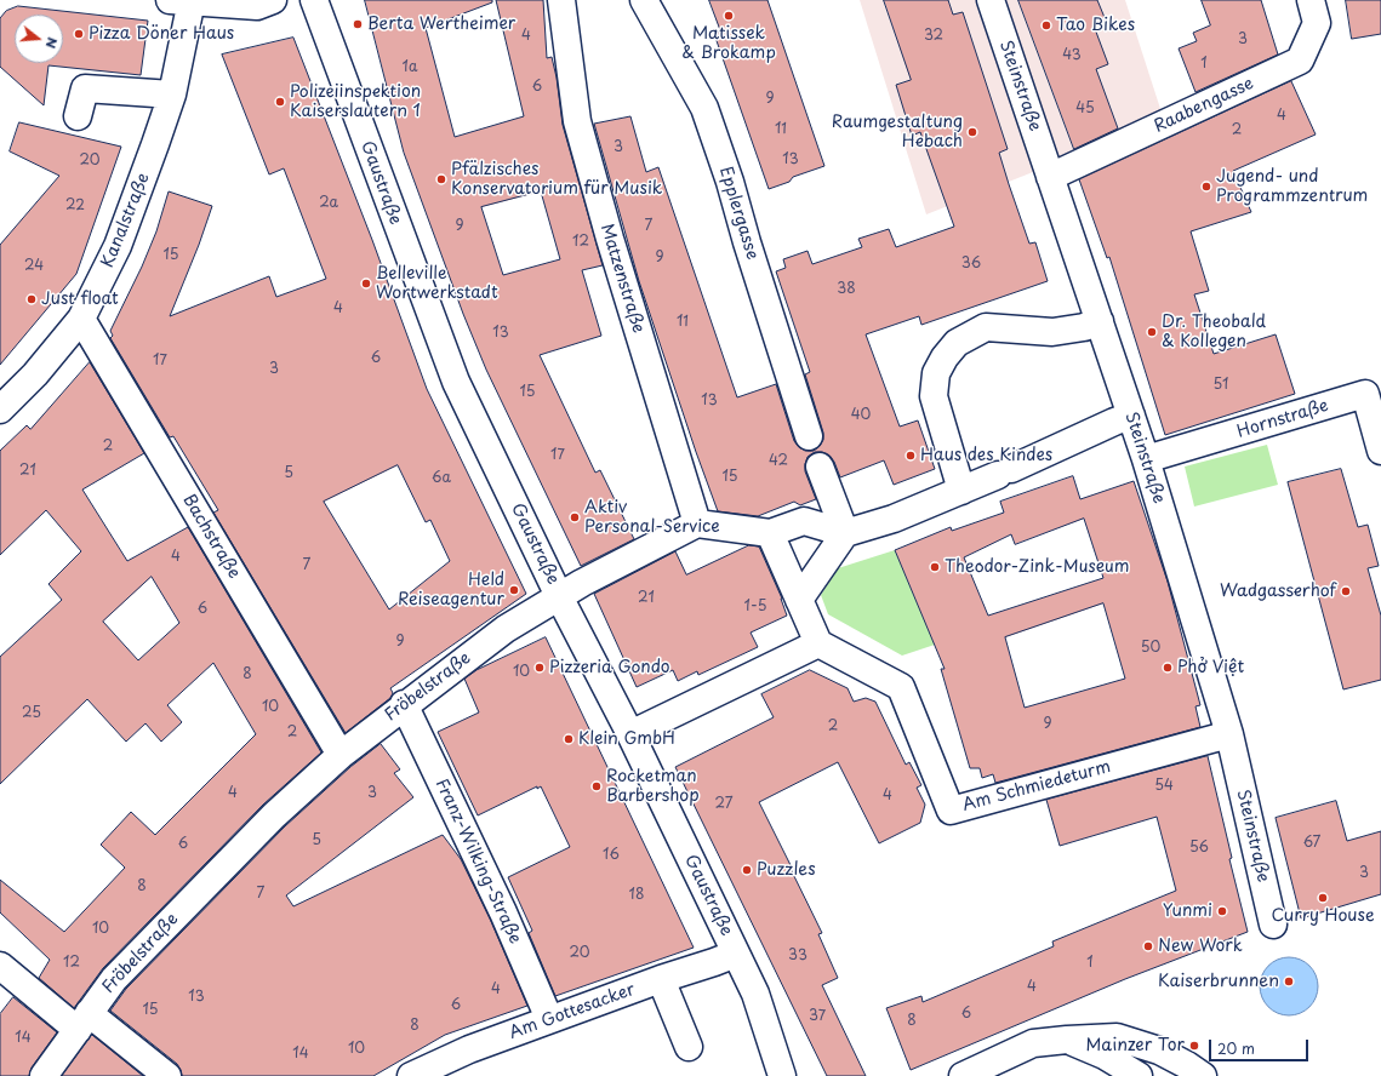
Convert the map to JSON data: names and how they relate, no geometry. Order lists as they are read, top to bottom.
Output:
{
  "streets": {
    "street": [
      "Steinstraße",
      "Raabengasse",
      "Gaustraße",
      "Epplergasse",
      "Kanalstraße",
      "Matzenstraße",
      "Hornstraße",
      "Bachstraße",
      "Fröbelstraße",
      "Am Schmiedeturm",
      "Franz-Wilking-Straße",
      "Am Gottesacker"
    ]
  },
  "crossings": [
    ["Steinstraße", "Raabengasse"],
    ["Steinstraße", "Hornstraße"],
    ["Steinstraße", "Am Schmiedeturm"],
    ["Gaustraße", "Fröbelstraße"],
    ["Gaustraße", "Am Gottesacker"],
    ["Kanalstraße", "Bachstraße"],
    ["Matzenstraße", "Fröbelstraße"],
    ["Bachstraße", "Fröbelstraße"],
    ["Fröbelstraße", "Franz-Wilking-Straße"],
    ["Franz-Wilking-Straße", "Am Gottesacker"]
  ],
  "places": [
    "Matissek & Brokamp",
    "Berta Wertheimer",
    "Tao Bikes",
    "Pizza Döner Haus",
    "Polizeiinspektion Kaiserslautern 1",
    "Raumgestaltung Hebach",
    "Pfälzisches Konservatorium für Musik",
    "Jugend- und Programmzentrum",
    "Belleville Wortwerkstadt",
    "Just float",
    "Dr. Theobald & Kollegen",
    "Haus des Kindes",
    "Aktiv Personal-Service",
    "Theodor-Zink-Museum",
    "Held Reiseagentur",
    "Wadgasserhof",
    "Pizzeria Gondo",
    "Phở Việt",
    "Klein GmbH",
    "Rocketman Barbershop",
    "Puzzles",
    "Curry House",
    "Yunmi",
    "New Work",
    "Kaiserbrunnen",
    "Mainzer Tor"
  ],
  "house_numbers": [
    "4",
    "32",
    "3",
    "43",
    "1",
    "1a",
    "6",
    "9",
    "45",
    "4",
    "11",
    "2",
    "3",
    "13",
    "20",
    "2a",
    "22",
    "9",
    "7",
    "12",
    "15",
    "9",
    "36",
    "24",
    "38",
    "4",
    "11",
    "13",
    "6",
    "17",
    "3",
    "51",
    "15",
    "13",
    "40",
    "2",
    "17",
    "42",
    "21",
    "5",
    "15",
    "6a",
    "4",
    "7",
    "21",
    "1-5",
    "6",
    "9",
    "50",
    "10",
    "8",
    "10",
    "25",
    "9",
    "2",
    "2",
    "54",
    "4",
    "3",
    "4",
    "27",
    "5",
    "67",
    "6",
    "56",
    "16",
    "3",
    "8",
    "7",
    "18",
    "10",
    "20",
    "33",
    "12",
    "1",
    "4",
    "4",
    "13",
    "6",
    "15",
    "6",
    "37",
    "8",
    "8",
    "14",
    "10",
    "14"
  ],
  "scale_bar": "20 m",
  "north": "right"
}
